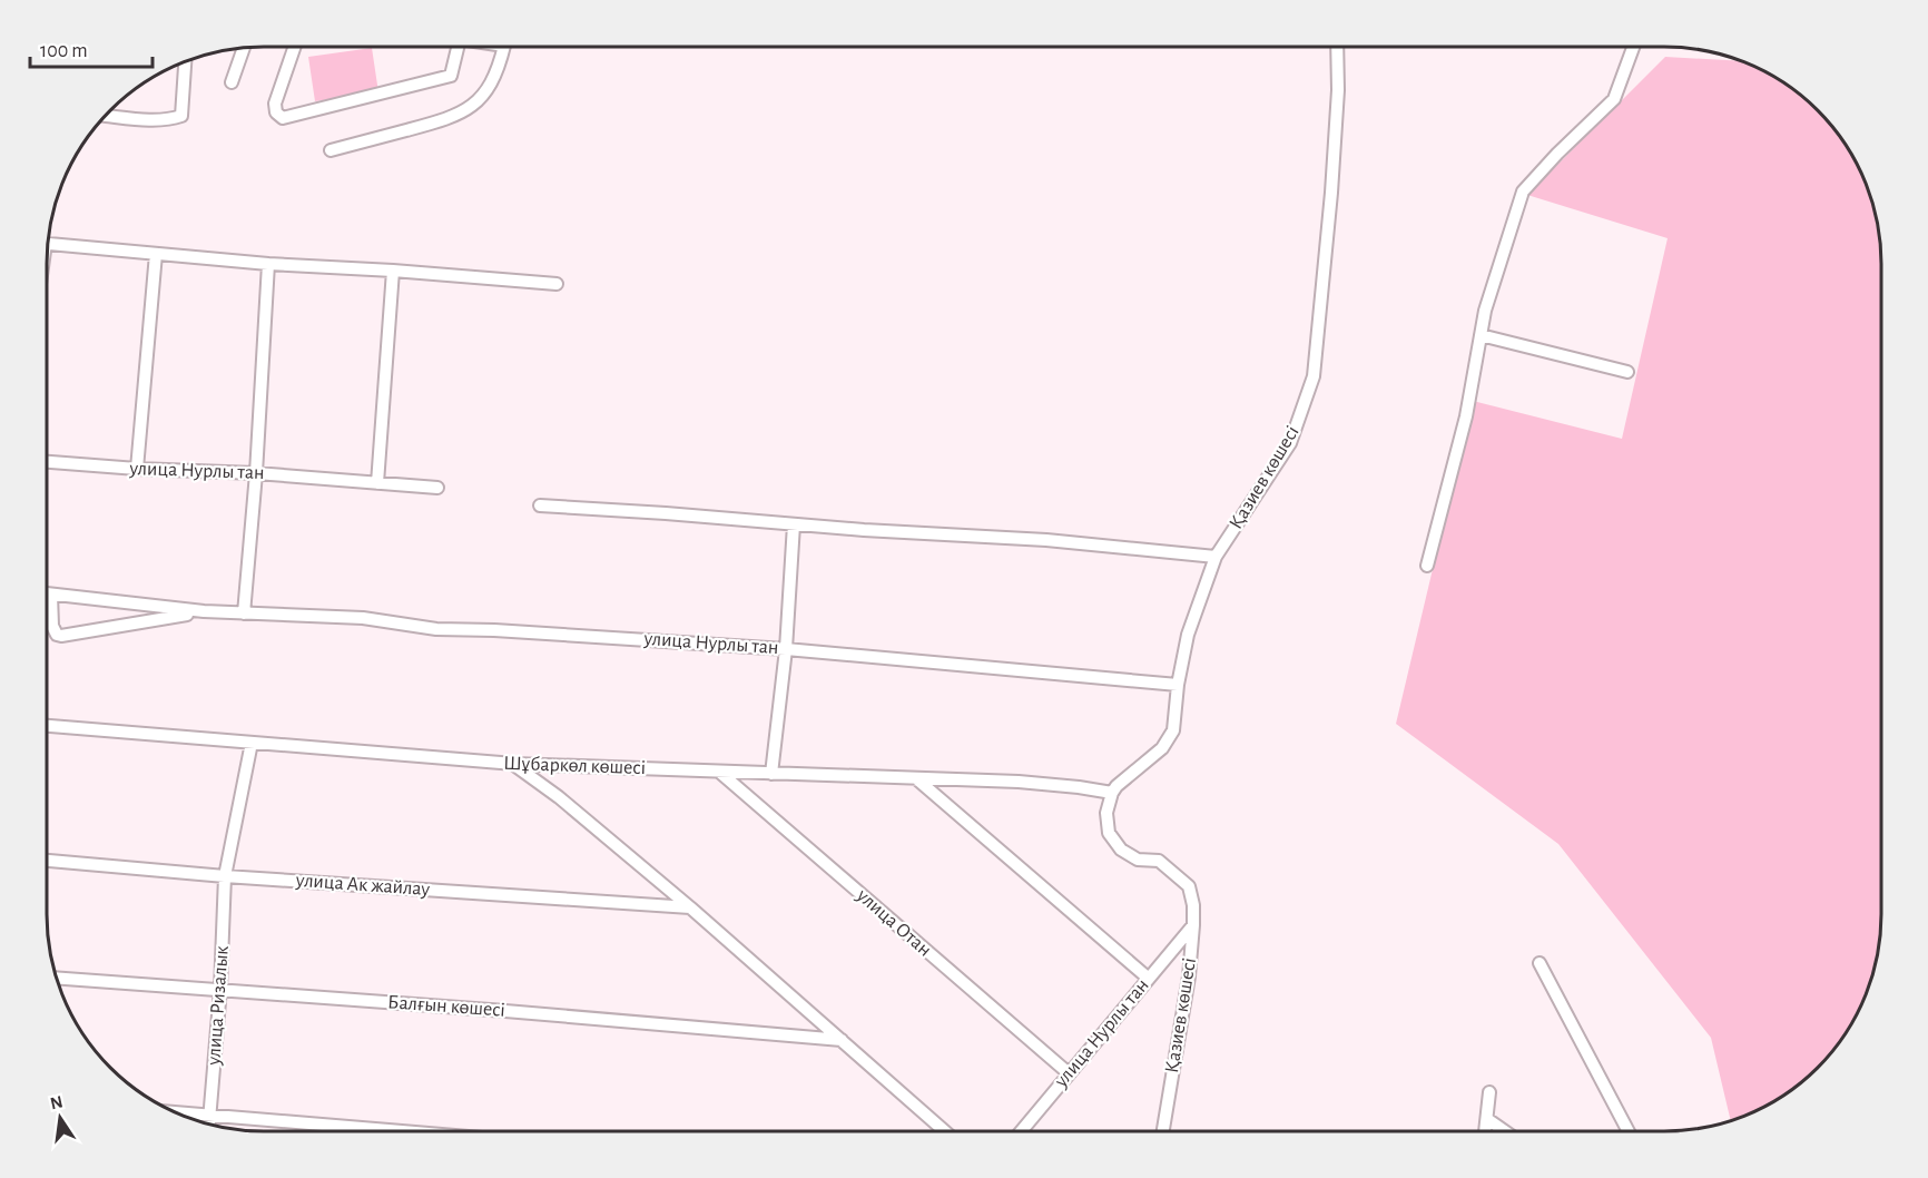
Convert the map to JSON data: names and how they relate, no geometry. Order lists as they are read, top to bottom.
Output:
{
  "streets": {
    "street": [
      "улица Нурлы тан",
      "Қазиев көшесі",
      "Шұбаркөл көшесі",
      "улица Ак жайлау",
      "улица Отан",
      "улица Ризалык",
      "Балғын көшесі"
    ]
  },
  "crossings": [
    ["улица Нурлы тан", "Қазиев көшесі"],
    ["улица Нурлы тан", "улица Отан"],
    ["Қазиев көшесі", "Шұбаркөл көшесі"],
    ["Шұбаркөл көшесі", "улица Отан"],
    ["Шұбаркөл көшесі", "улица Ризалык"],
    ["улица Ак жайлау", "улица Ризалык"],
    ["улица Ризалык", "Балғын көшесі"]
  ],
  "scale_bar": "100 m",
  "north": "top"
}
